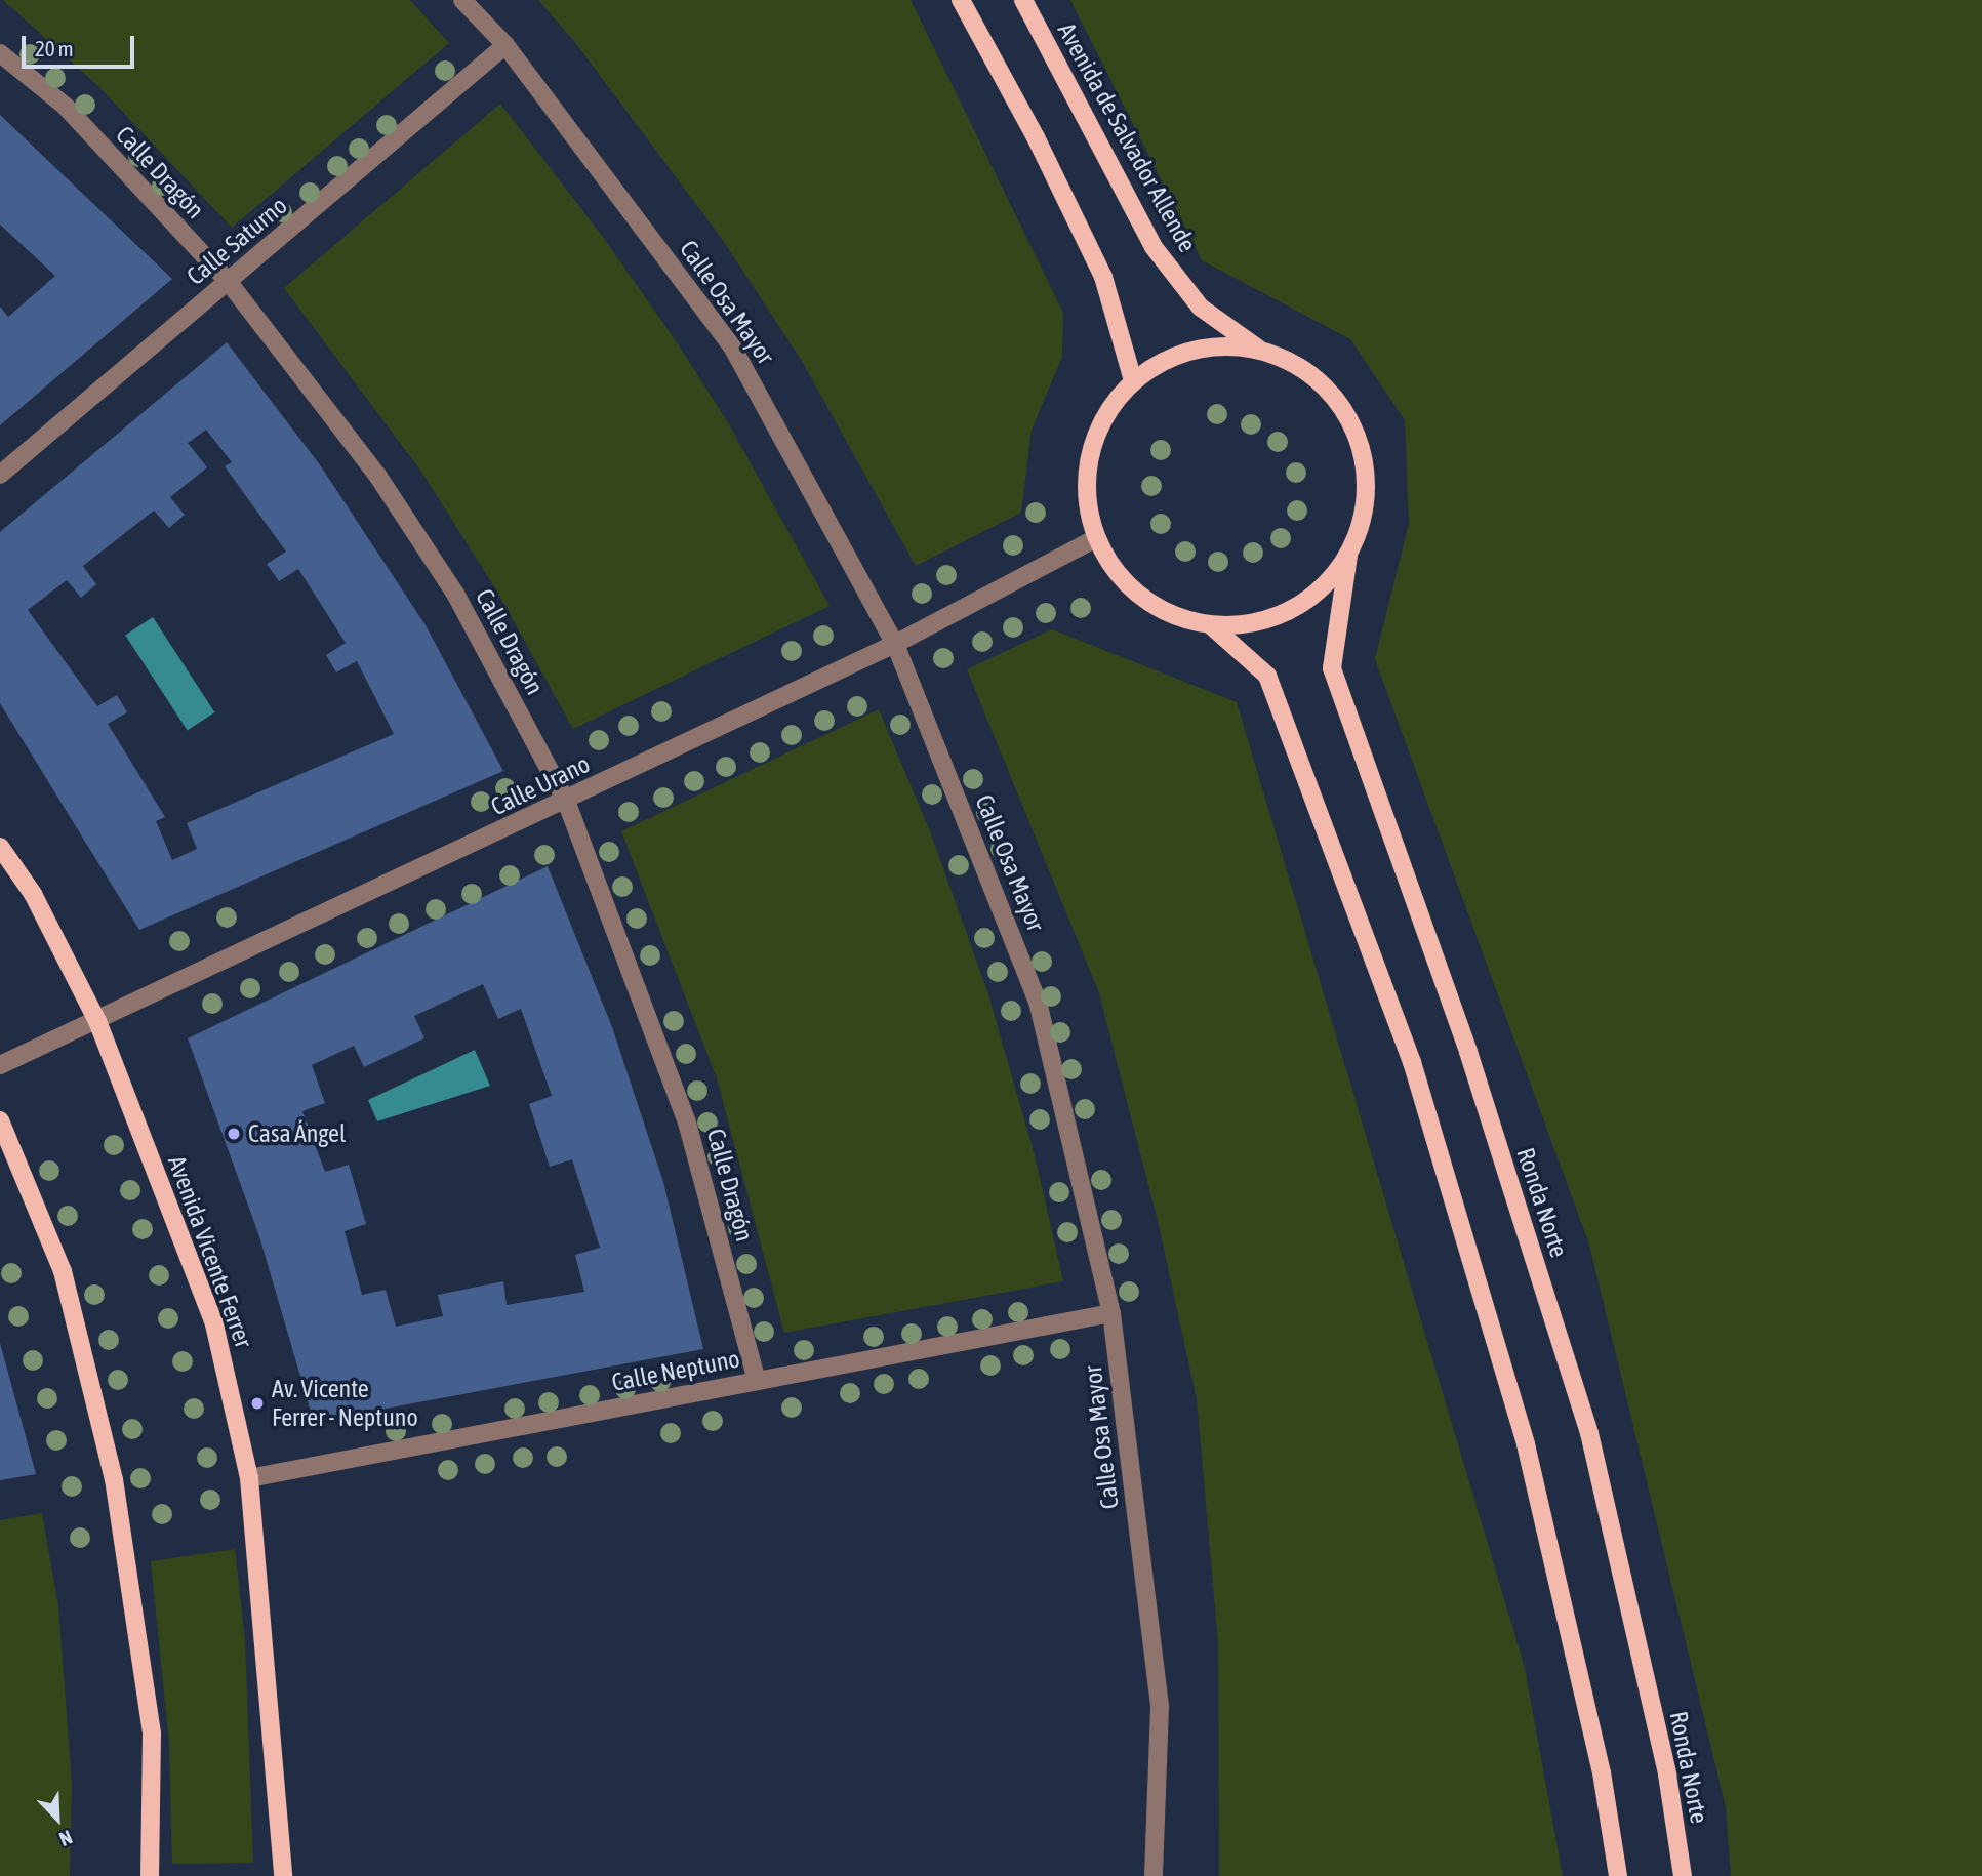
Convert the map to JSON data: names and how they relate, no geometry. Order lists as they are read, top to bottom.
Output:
{
  "streets": {
    "main road": ["Avenida de Salvador Allende", "Ronda Norte", "Avenida Vicente Ferrer"],
    "street": [
      "Calle Dragón",
      "Calle Saturno",
      "Calle Osa Mayor",
      "Calle Urano",
      "Calle Neptuno"
    ]
  },
  "crossings": [
    ["Calle Dragón", "Calle Saturno"],
    ["Calle Dragón", "Calle Urano"],
    ["Calle Dragón", "Calle Neptuno"],
    ["Calle Saturno", "Calle Osa Mayor"],
    ["Calle Osa Mayor", "Calle Urano"],
    ["Calle Osa Mayor", "Calle Neptuno"],
    ["Calle Urano", "Avenida Vicente Ferrer"],
    ["Avenida Vicente Ferrer", "Calle Neptuno"]
  ],
  "places": ["Casa Ángel", "Av. Vicente Ferrer - Neptuno"],
  "scale_bar": "20 m",
  "north": "bottom right"
}
